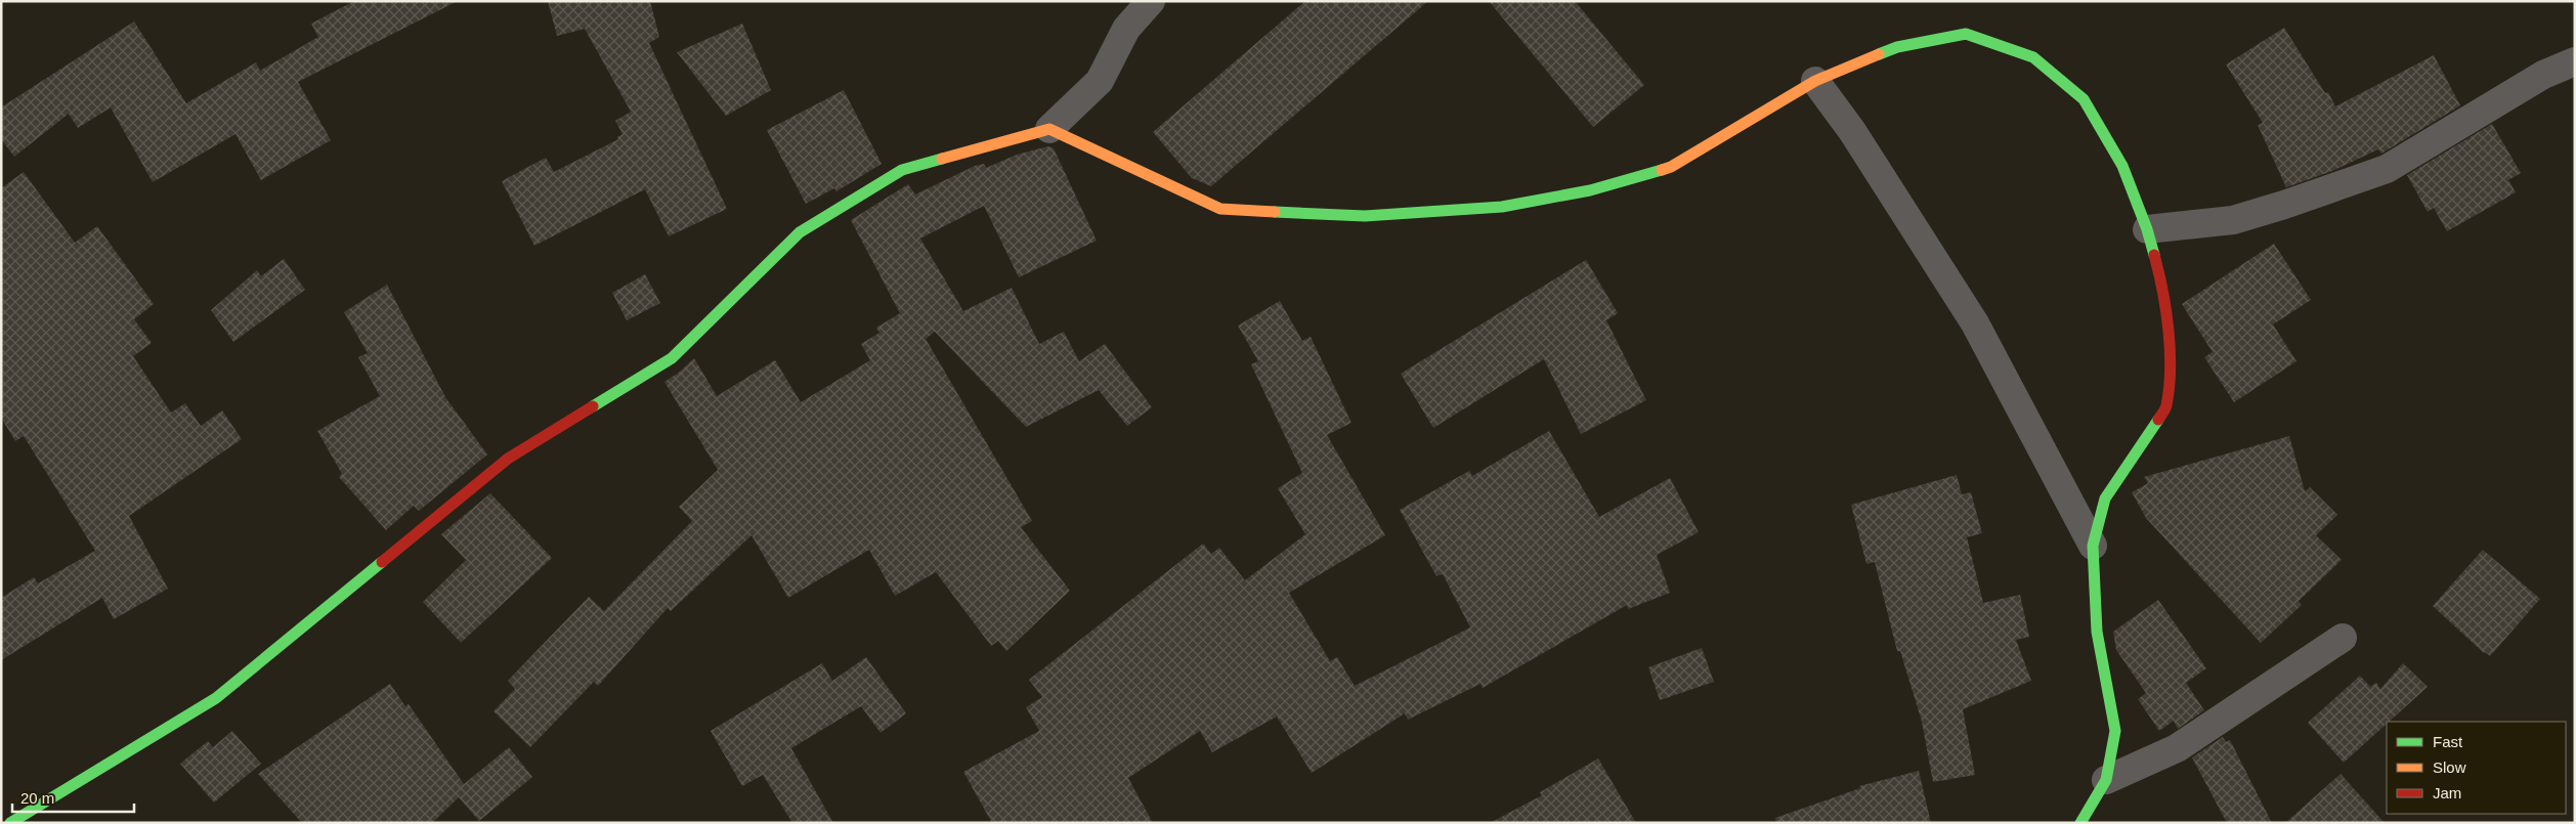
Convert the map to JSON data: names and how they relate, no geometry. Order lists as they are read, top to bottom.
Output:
{
  "legend": ["Fast", "Slow", "Jam"],
  "scale_bar": "20 m"
}
